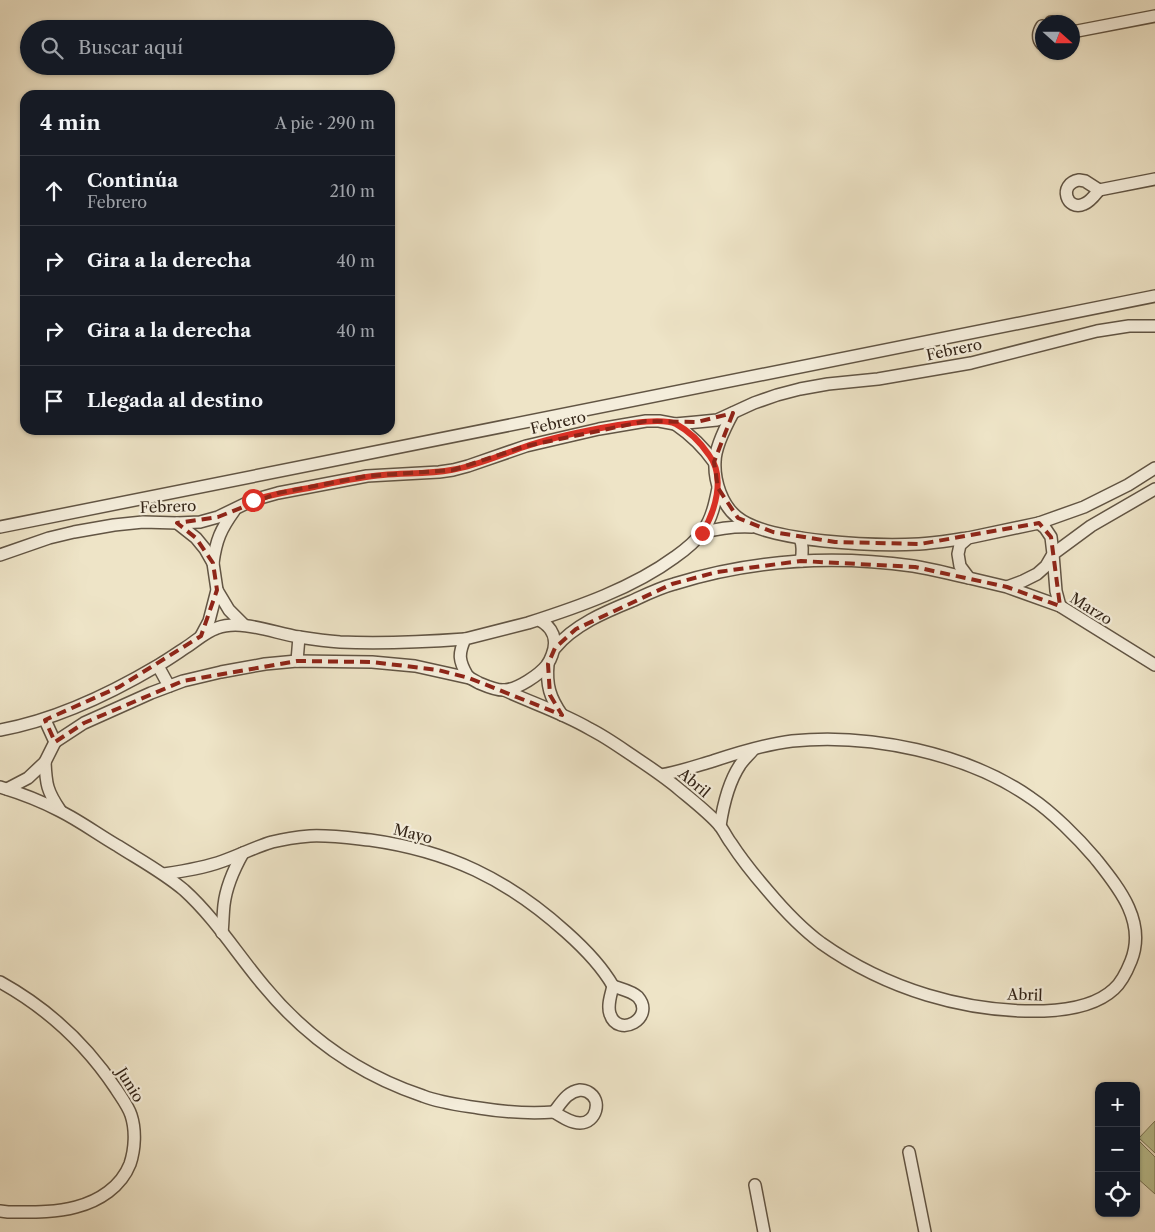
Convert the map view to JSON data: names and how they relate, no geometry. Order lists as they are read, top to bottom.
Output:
{
  "streets": {
    "street": [
      "Febrero",
      "Marzo",
      "Abril",
      "Mayo",
      "Junio"
    ]
  },
  "crossings": [
    ["Marzo", "Abril"]
  ],
  "north": "right",
  "page": {
    "search": "Buscar aquí",
    "heading": ["4 min", "A pie · 290 m"],
    "list": [
      ["Continúa", "Febrero", "210 m"],
      ["Gira a la derecha", "40 m"],
      ["Gira a la derecha", "40 m"],
      "Llegada al destino"
    ],
    "map_buttons": ["+", "−"]
  }
}
